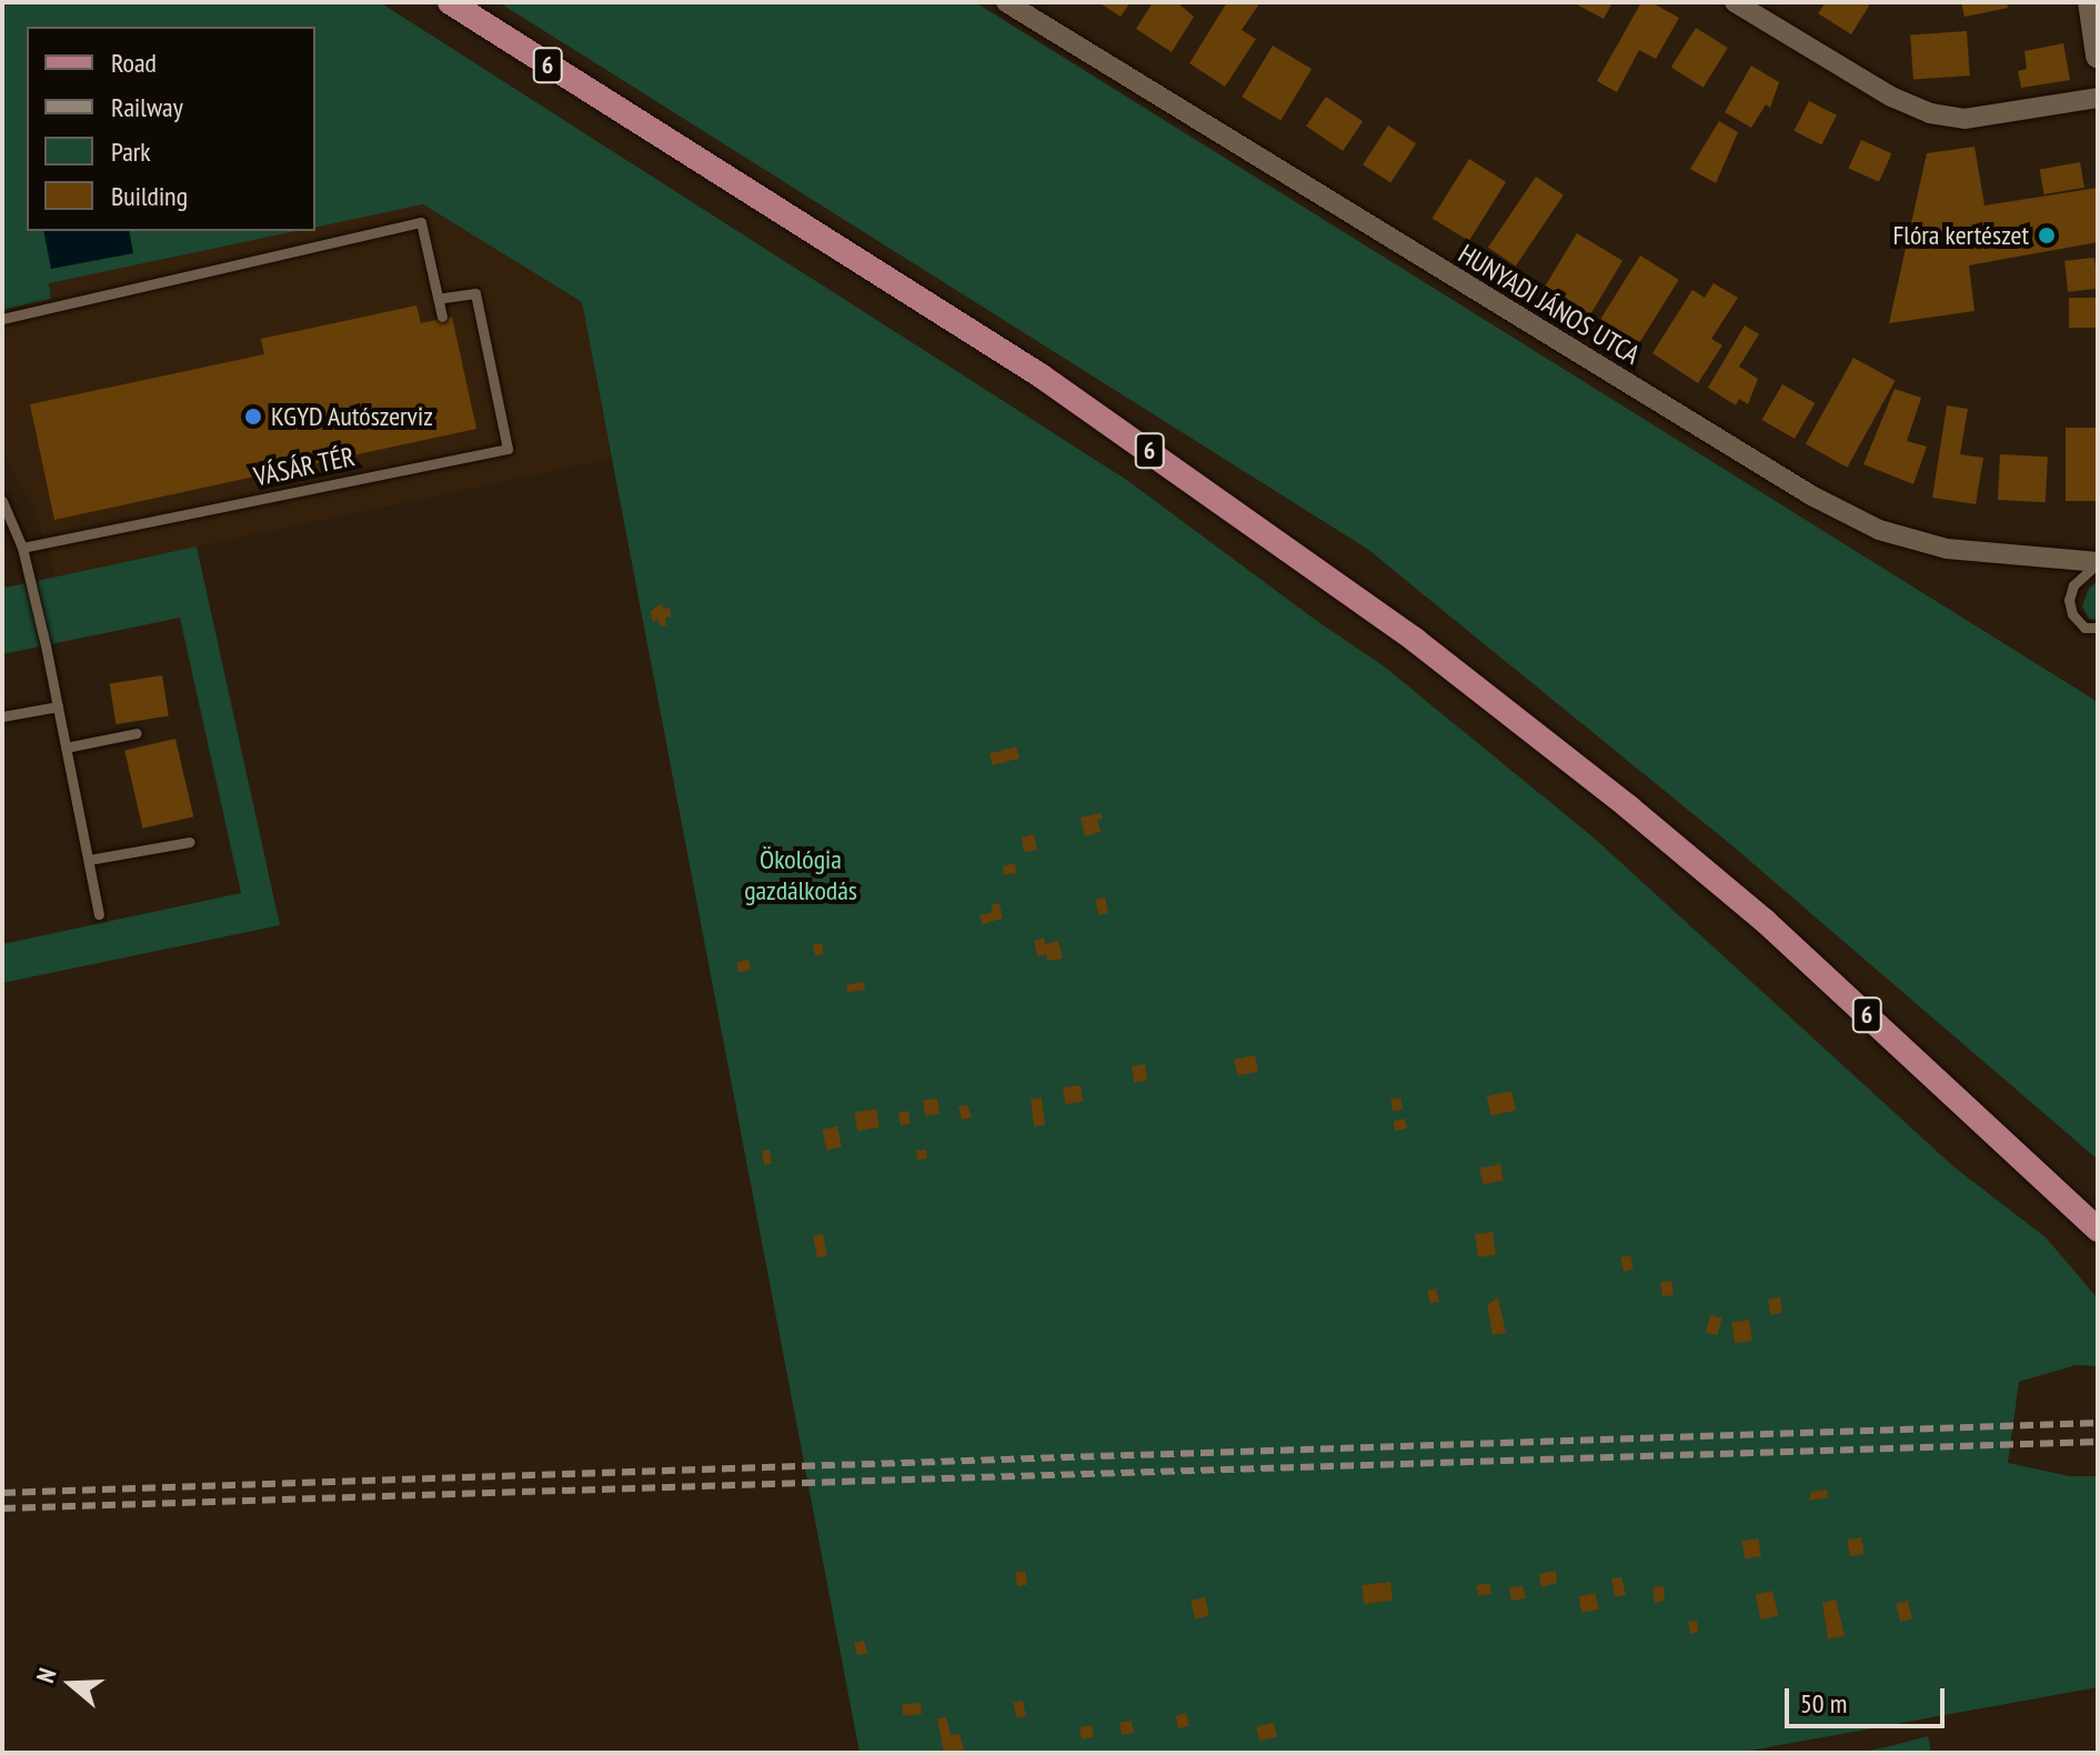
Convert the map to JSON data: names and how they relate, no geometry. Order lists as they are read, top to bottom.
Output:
{
  "streets": {
    "main road": ["6"],
    "street": ["HUNYADI JÁNOS UTCA"],
    "lane": ["VÁSÁR TÉR"]
  },
  "parks": ["Ökológia gazdálkodás"],
  "places": ["Flóra kertészet", "KGYD Autószerviz"],
  "legend": [
    "Road",
    "Railway",
    "Park",
    "Building"
  ],
  "scale_bar": "50 m",
  "north": "left"
}
